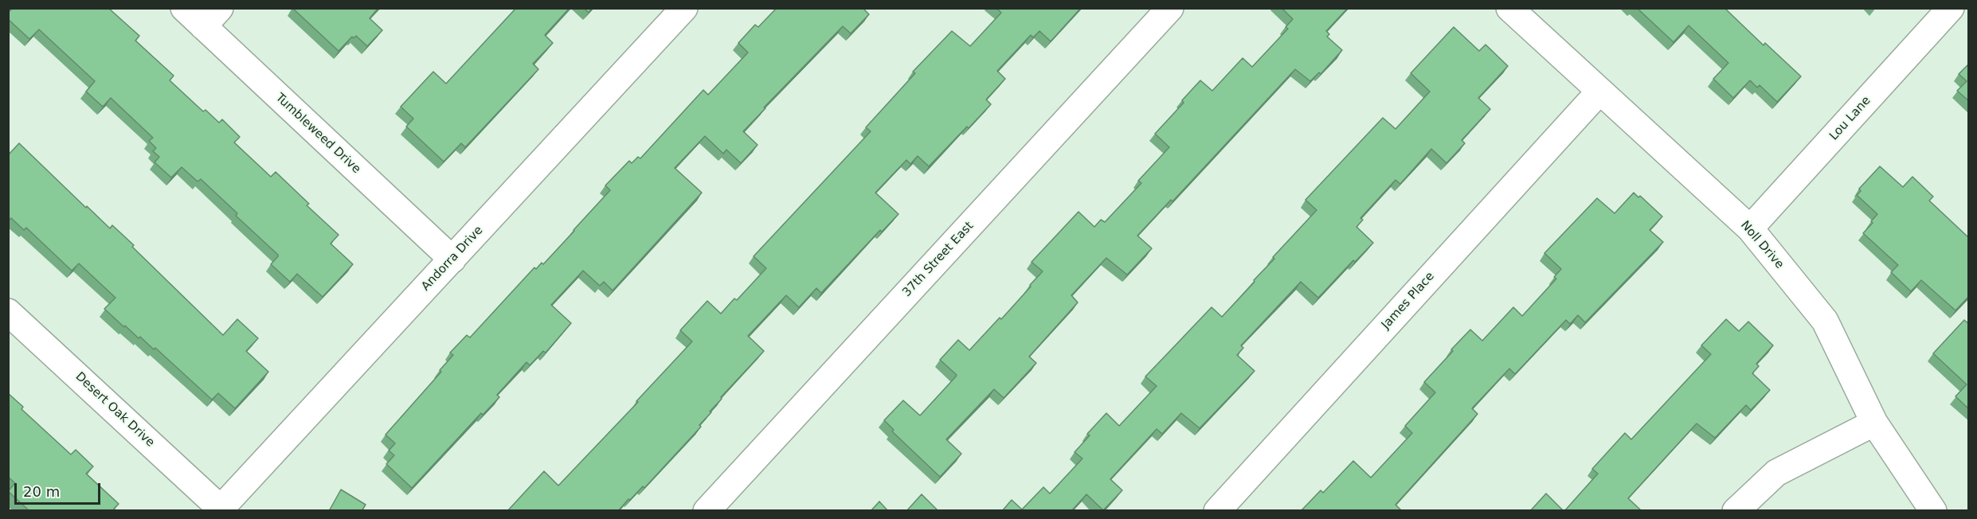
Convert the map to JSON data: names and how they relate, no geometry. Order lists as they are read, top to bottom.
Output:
{
  "streets": {
    "street": [
      "Lou Lane",
      "Tumbleweed Drive",
      "Noll Drive",
      "Andorra Drive",
      "37th Street East",
      "James Place",
      "Desert Oak Drive"
    ]
  },
  "crossings": [
    ["Lou Lane", "Noll Drive"],
    ["Tumbleweed Drive", "Andorra Drive"],
    ["Noll Drive", "James Place"],
    ["Andorra Drive", "Desert Oak Drive"]
  ],
  "scale_bar": "20 m"
}
